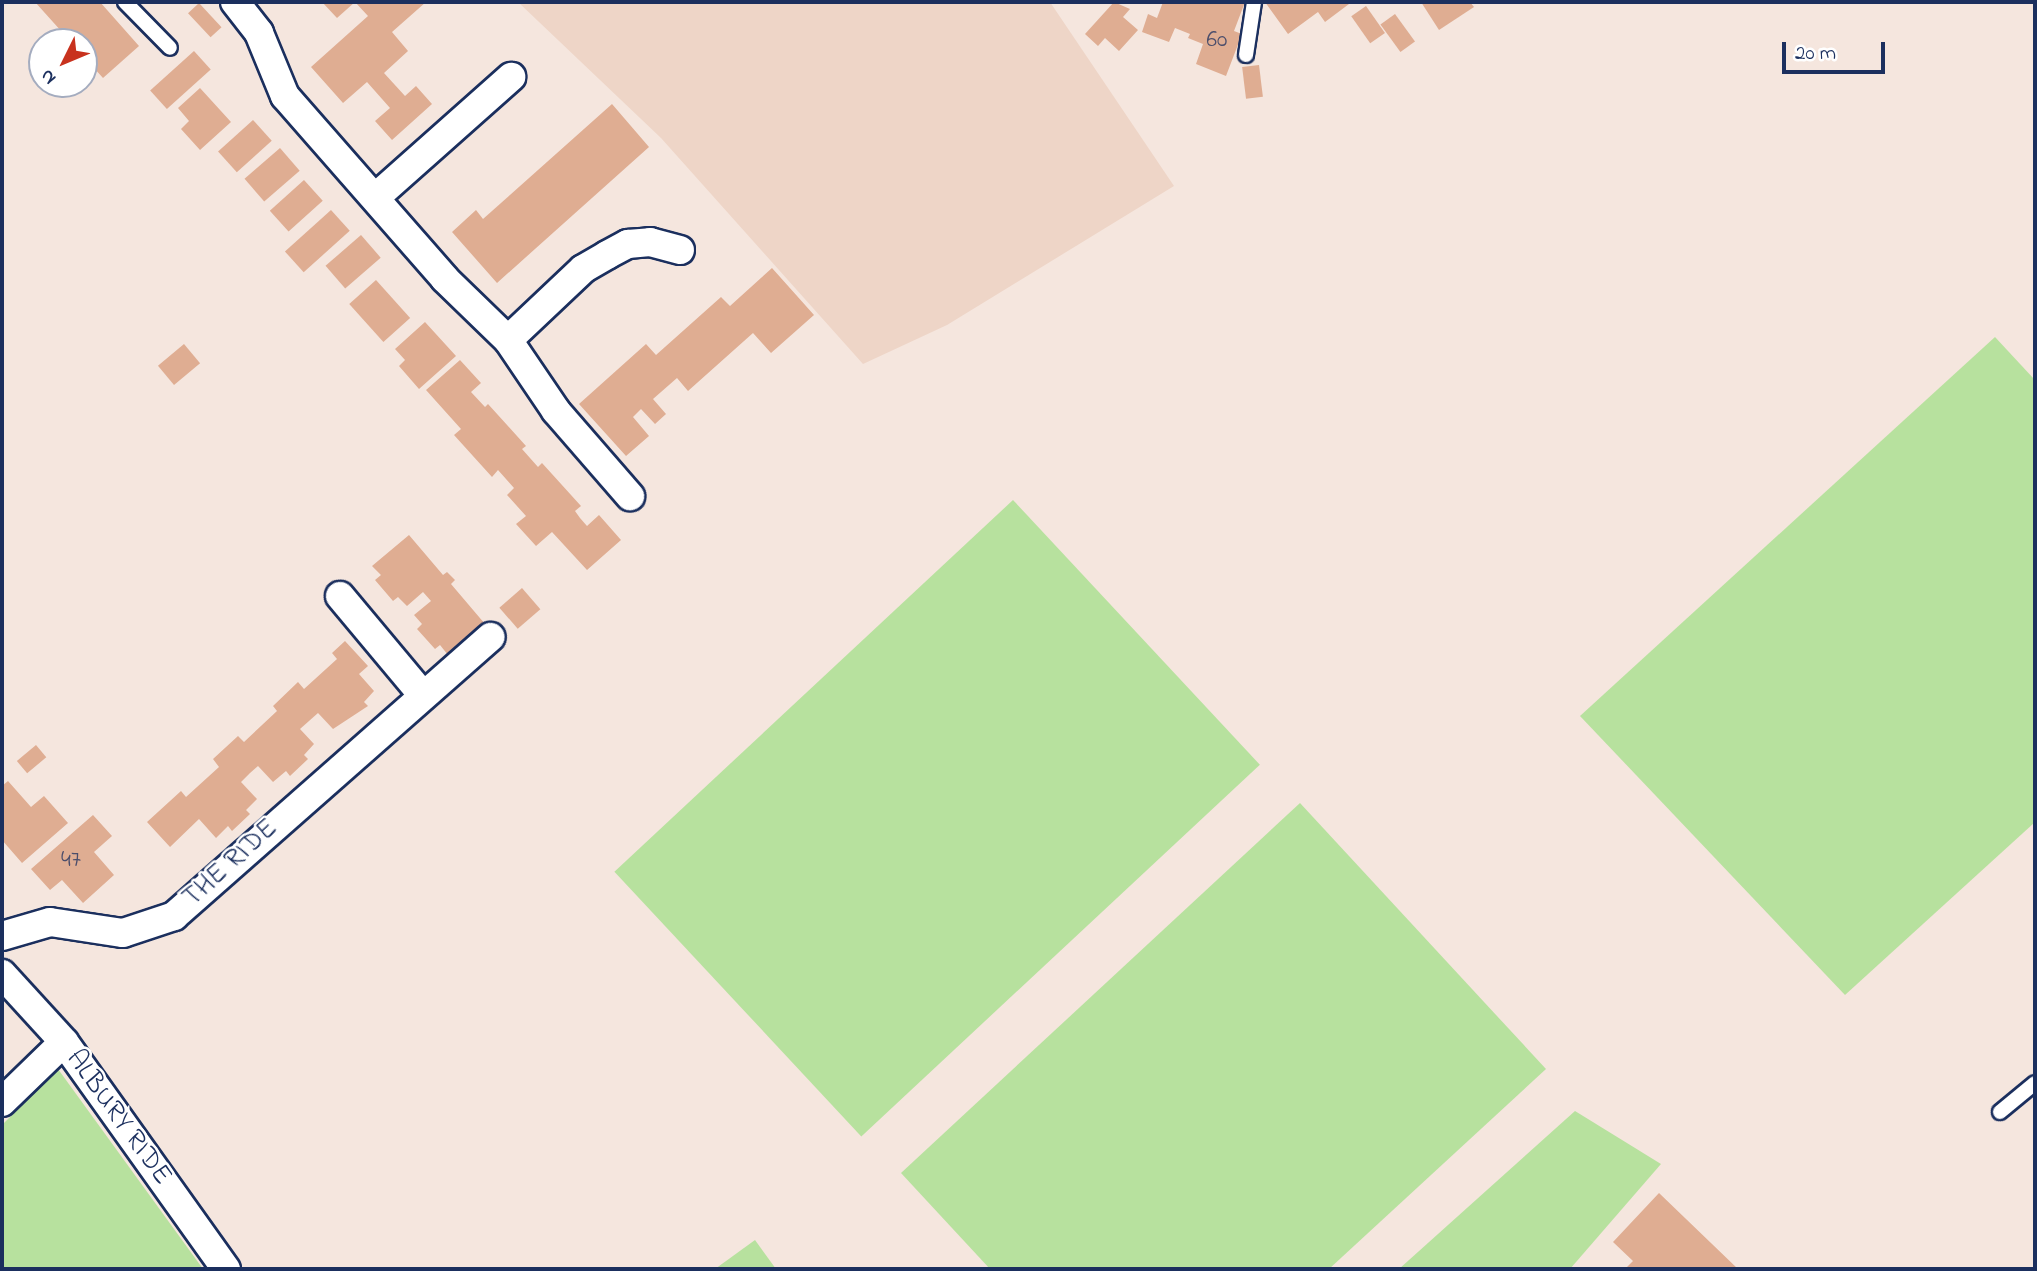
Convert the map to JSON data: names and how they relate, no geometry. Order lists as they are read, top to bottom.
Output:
{
  "streets": {
    "street": ["THE RIDE", "ALBURY RIDE"]
  },
  "house_numbers": ["60", "47"],
  "scale_bar": "20 m",
  "north": "bottom left"
}
